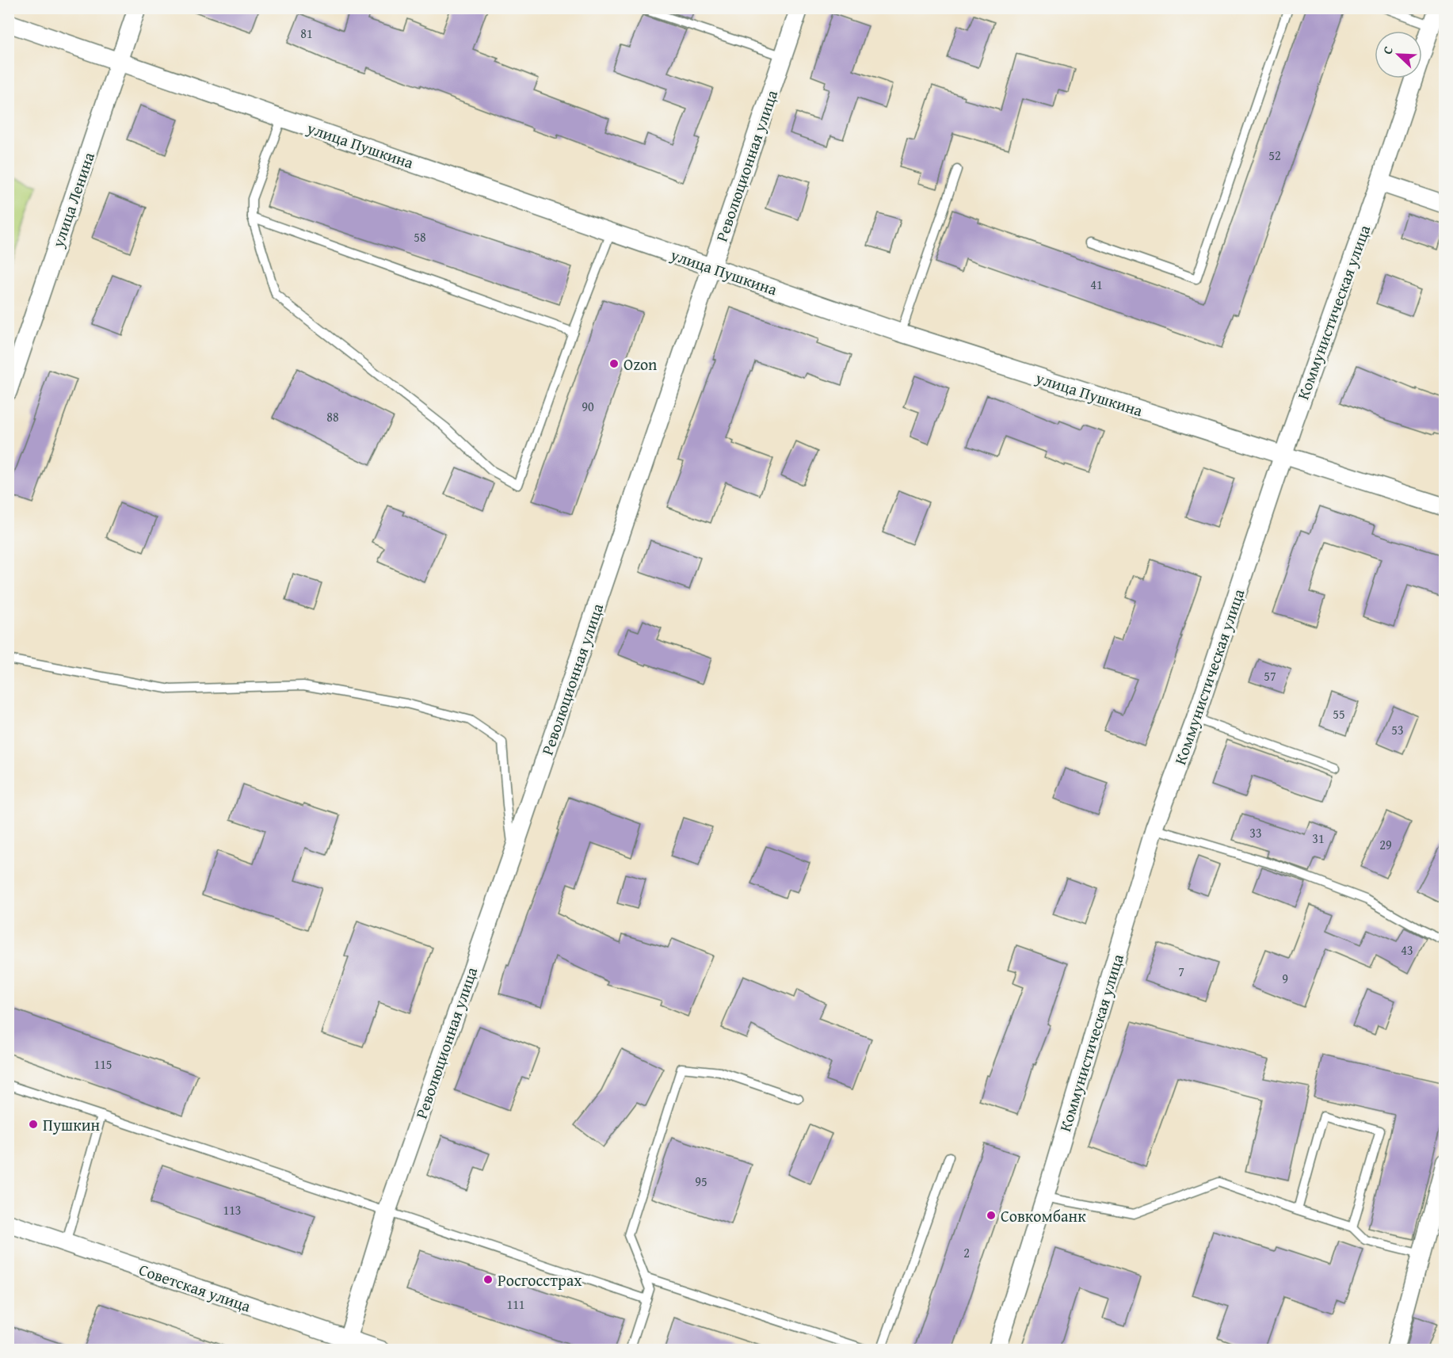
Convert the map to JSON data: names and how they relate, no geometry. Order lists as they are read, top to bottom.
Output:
{
  "streets": {
    "street": [
      "улица Пушкина",
      "Революционная улица",
      "улица Ленина",
      "Коммунистическая улица",
      "Советская улица"
    ]
  },
  "crossings": [
    ["улица Пушкина", "Революционная улица"],
    ["улица Пушкина", "улица Ленина"],
    ["улица Пушкина", "Коммунистическая улица"],
    ["Революционная улица", "Советская улица"]
  ],
  "places": [
    "Ozon",
    "Пушкин",
    "Совкомбанк",
    "Росгосстрах"
  ],
  "house_numbers": [
    "81",
    "52",
    "58",
    "41",
    "90",
    "88",
    "57",
    "55",
    "53",
    "33",
    "31",
    "29",
    "43",
    "7",
    "9",
    "115",
    "95",
    "113",
    "2",
    "111"
  ],
  "north": "top left"
}
